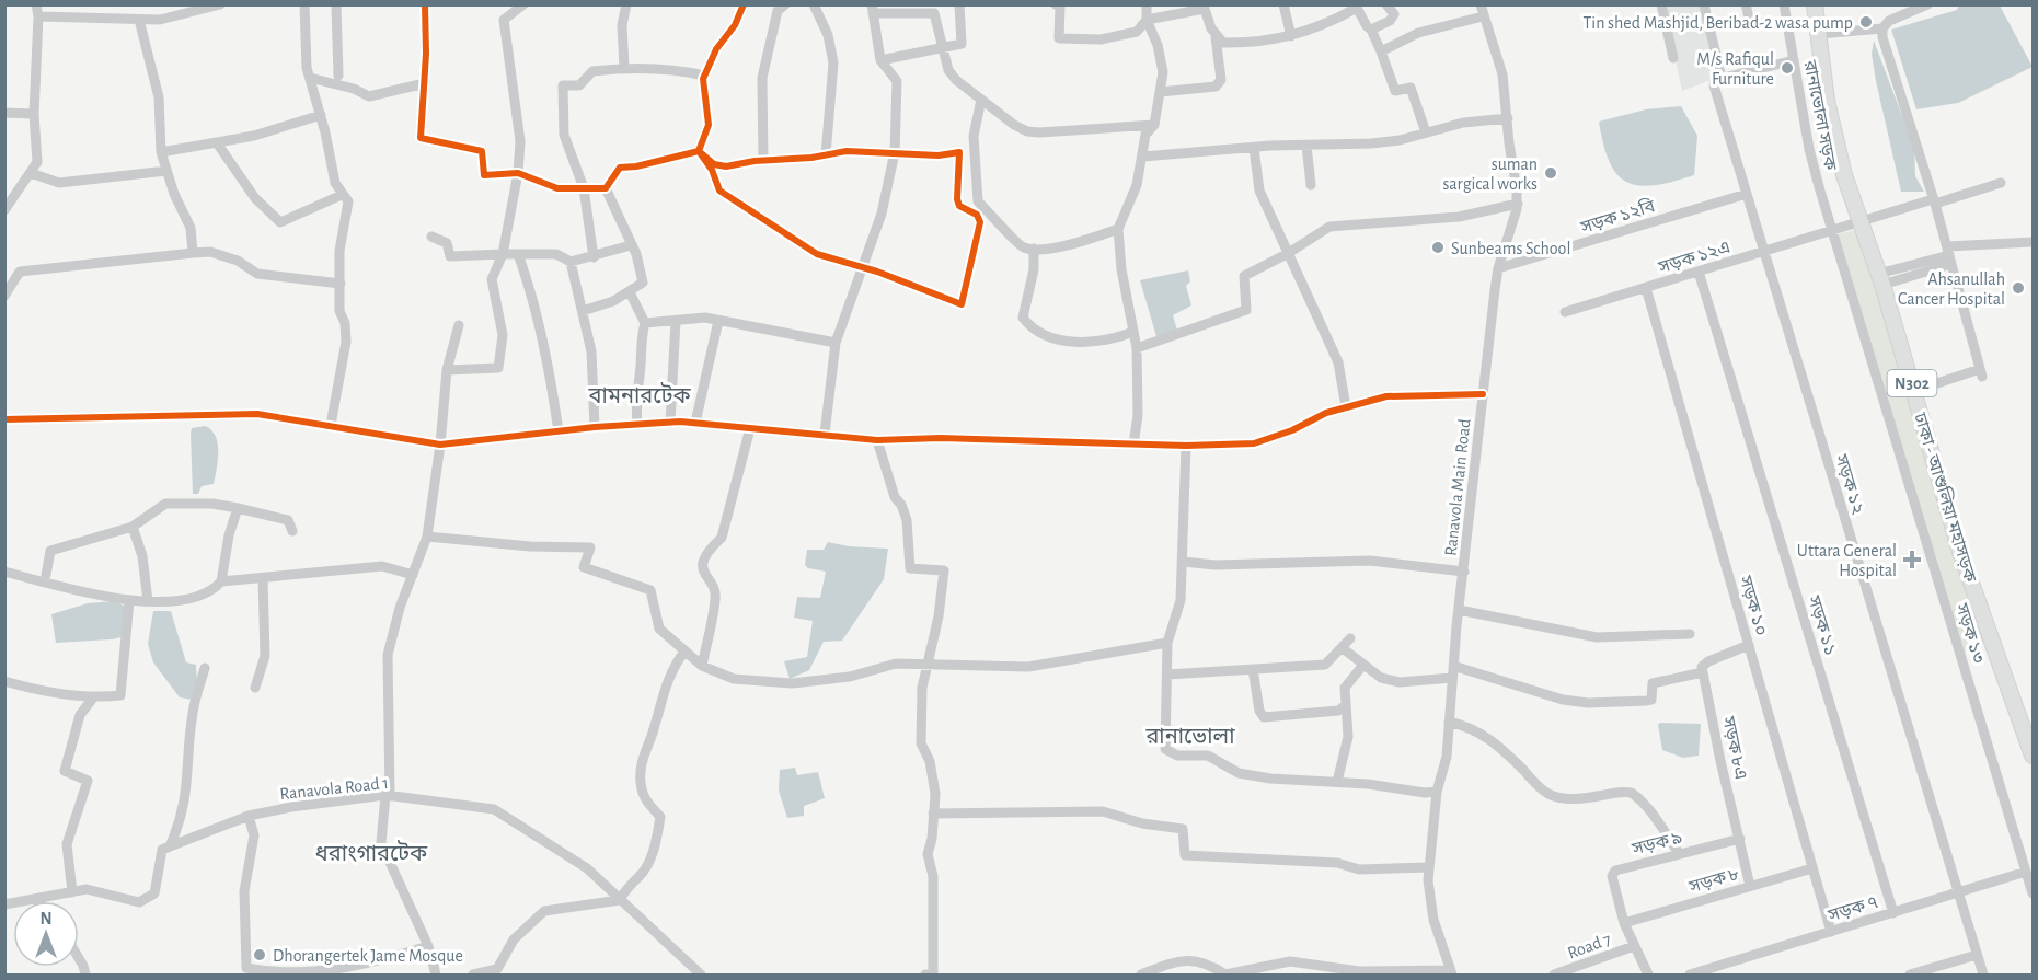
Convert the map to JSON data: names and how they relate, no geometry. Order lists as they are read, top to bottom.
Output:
{
  "streets": {
    "highway": ["N302", "ঢাকা - আশুলিয়া মহাসড়ক"],
    "street": [
      "রানাভোলা সড়ক",
      "সড়ক ১২বি",
      "সড়ক ১২এ",
      "সড়ক ১২",
      "Ranavola Main Road",
      "সড়ক ১০",
      "সড়ক ১১",
      "সড়ক ১৩",
      "সড়ক ৮এ",
      "Ranavola Road 1",
      "সড়ক ৯",
      "সড়ক ৮",
      "সড়ক ৭",
      "Road 7"
    ]
  },
  "crossings": [
    ["রানাভোলা সড়ক", "সড়ক ১২এ"],
    ["রানাভোলা সড়ক", "সড়ক ১৩"],
    ["সড়ক ১২বি", "সড়ক ১২"],
    ["সড়ক ১২বি", "Ranavola Main Road"],
    ["সড়ক ১২এ", "সড়ক ১২"],
    ["সড়ক ১২এ", "ঢাকা - আশুলিয়া মহাসড়ক"],
    ["সড়ক ১২এ", "সড়ক ১০"],
    ["সড়ক ১২এ", "সড়ক ১১"],
    ["সড়ক ১২এ", "সড়ক ১৩"],
    ["সড়ক ১২", "সড়ক ৭"],
    ["সড়ক ১০", "সড়ক ৮"],
    ["সড়ক ১০", "সড়ক ৭"],
    ["সড়ক ১১", "সড়ক ৭"],
    ["সড়ক ১৩", "সড়ক ৭"],
    ["সড়ক ৮এ", "সড়ক ৯"],
    ["সড়ক ৮এ", "সড়ক ৮"],
    ["সড়ক ৯", "সড়ক ৮"],
    ["সড়ক ৯", "Road 7"]
  ],
  "districts": ["বামনারটেক", "রানাভোলা", "ধরাংগারটেক"],
  "places": {
    "other": [
      "Tin shed Mashjid, Beribad-2 wasa pump",
      "M/s Rafiqul Furniture",
      "suman sargical works",
      "Sunbeams School",
      "Ahsanullah Cancer Hospital",
      "Dhorangertek Jame Mosque"
    ],
    "health": ["Uttara General Hospital"]
  },
  "north": "top"
}
